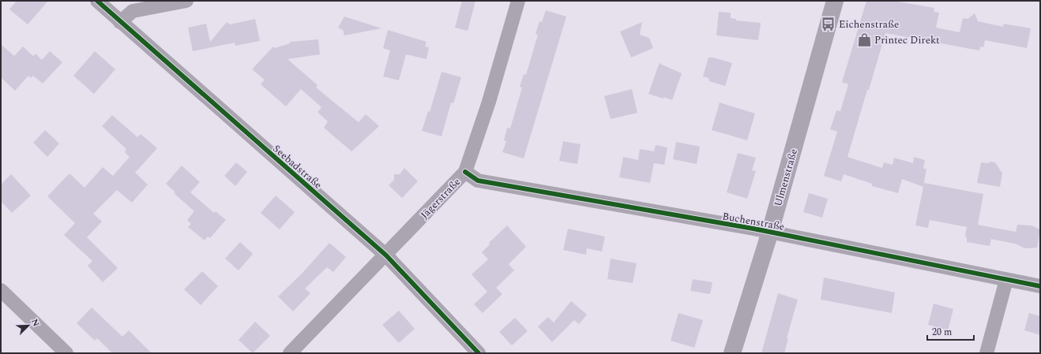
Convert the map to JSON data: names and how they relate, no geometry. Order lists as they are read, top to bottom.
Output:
{
  "streets": {
    "street": [
      "Seebadstraße",
      "Ulmenstraße",
      "Jägerstraße",
      "Buchenstraße"
    ]
  },
  "crossings": [
    ["Seebadstraße", "Jägerstraße"],
    ["Ulmenstraße", "Buchenstraße"],
    ["Jägerstraße", "Buchenstraße"]
  ],
  "places": {
    "bus stop": ["Eichenstraße"],
    "shop": ["Printec Direkt"]
  },
  "scale_bar": "20 m",
  "north": "top right"
}
